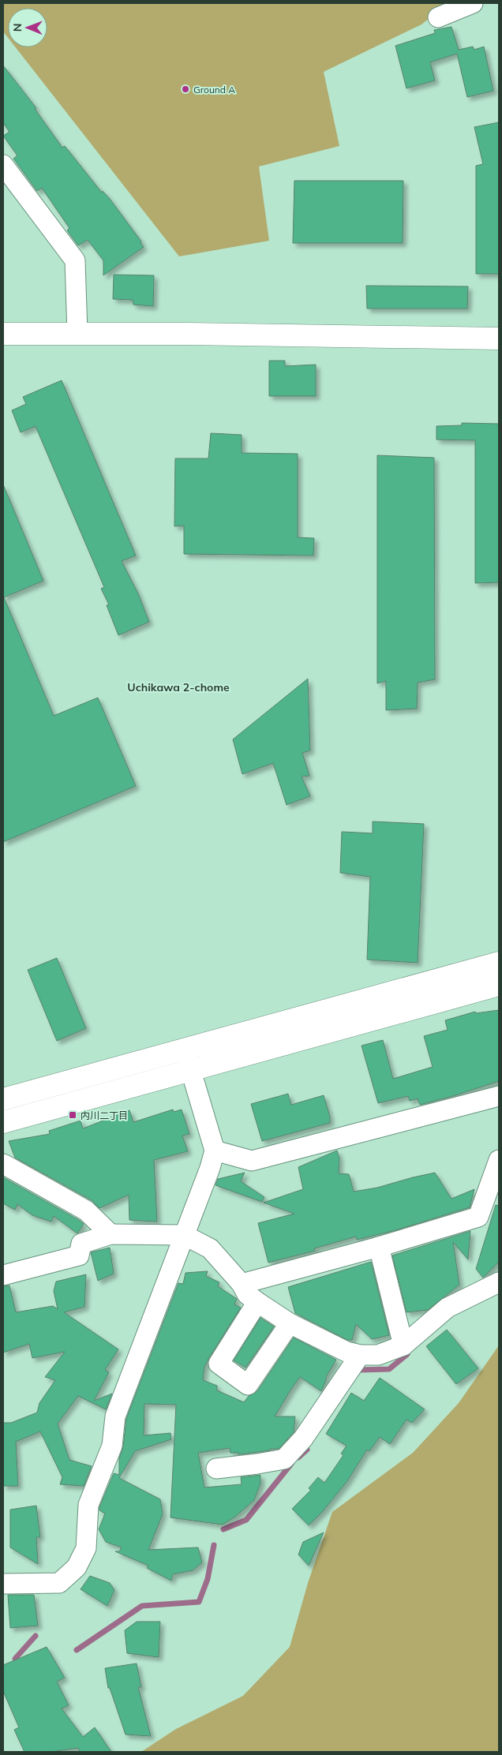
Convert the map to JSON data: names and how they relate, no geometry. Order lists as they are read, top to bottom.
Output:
{
  "districts": ["Uchikawa 2-chome"],
  "places": {
    "other": ["Ground A"],
    "transit": ["内川二丁目"]
  },
  "north": "left"
}
